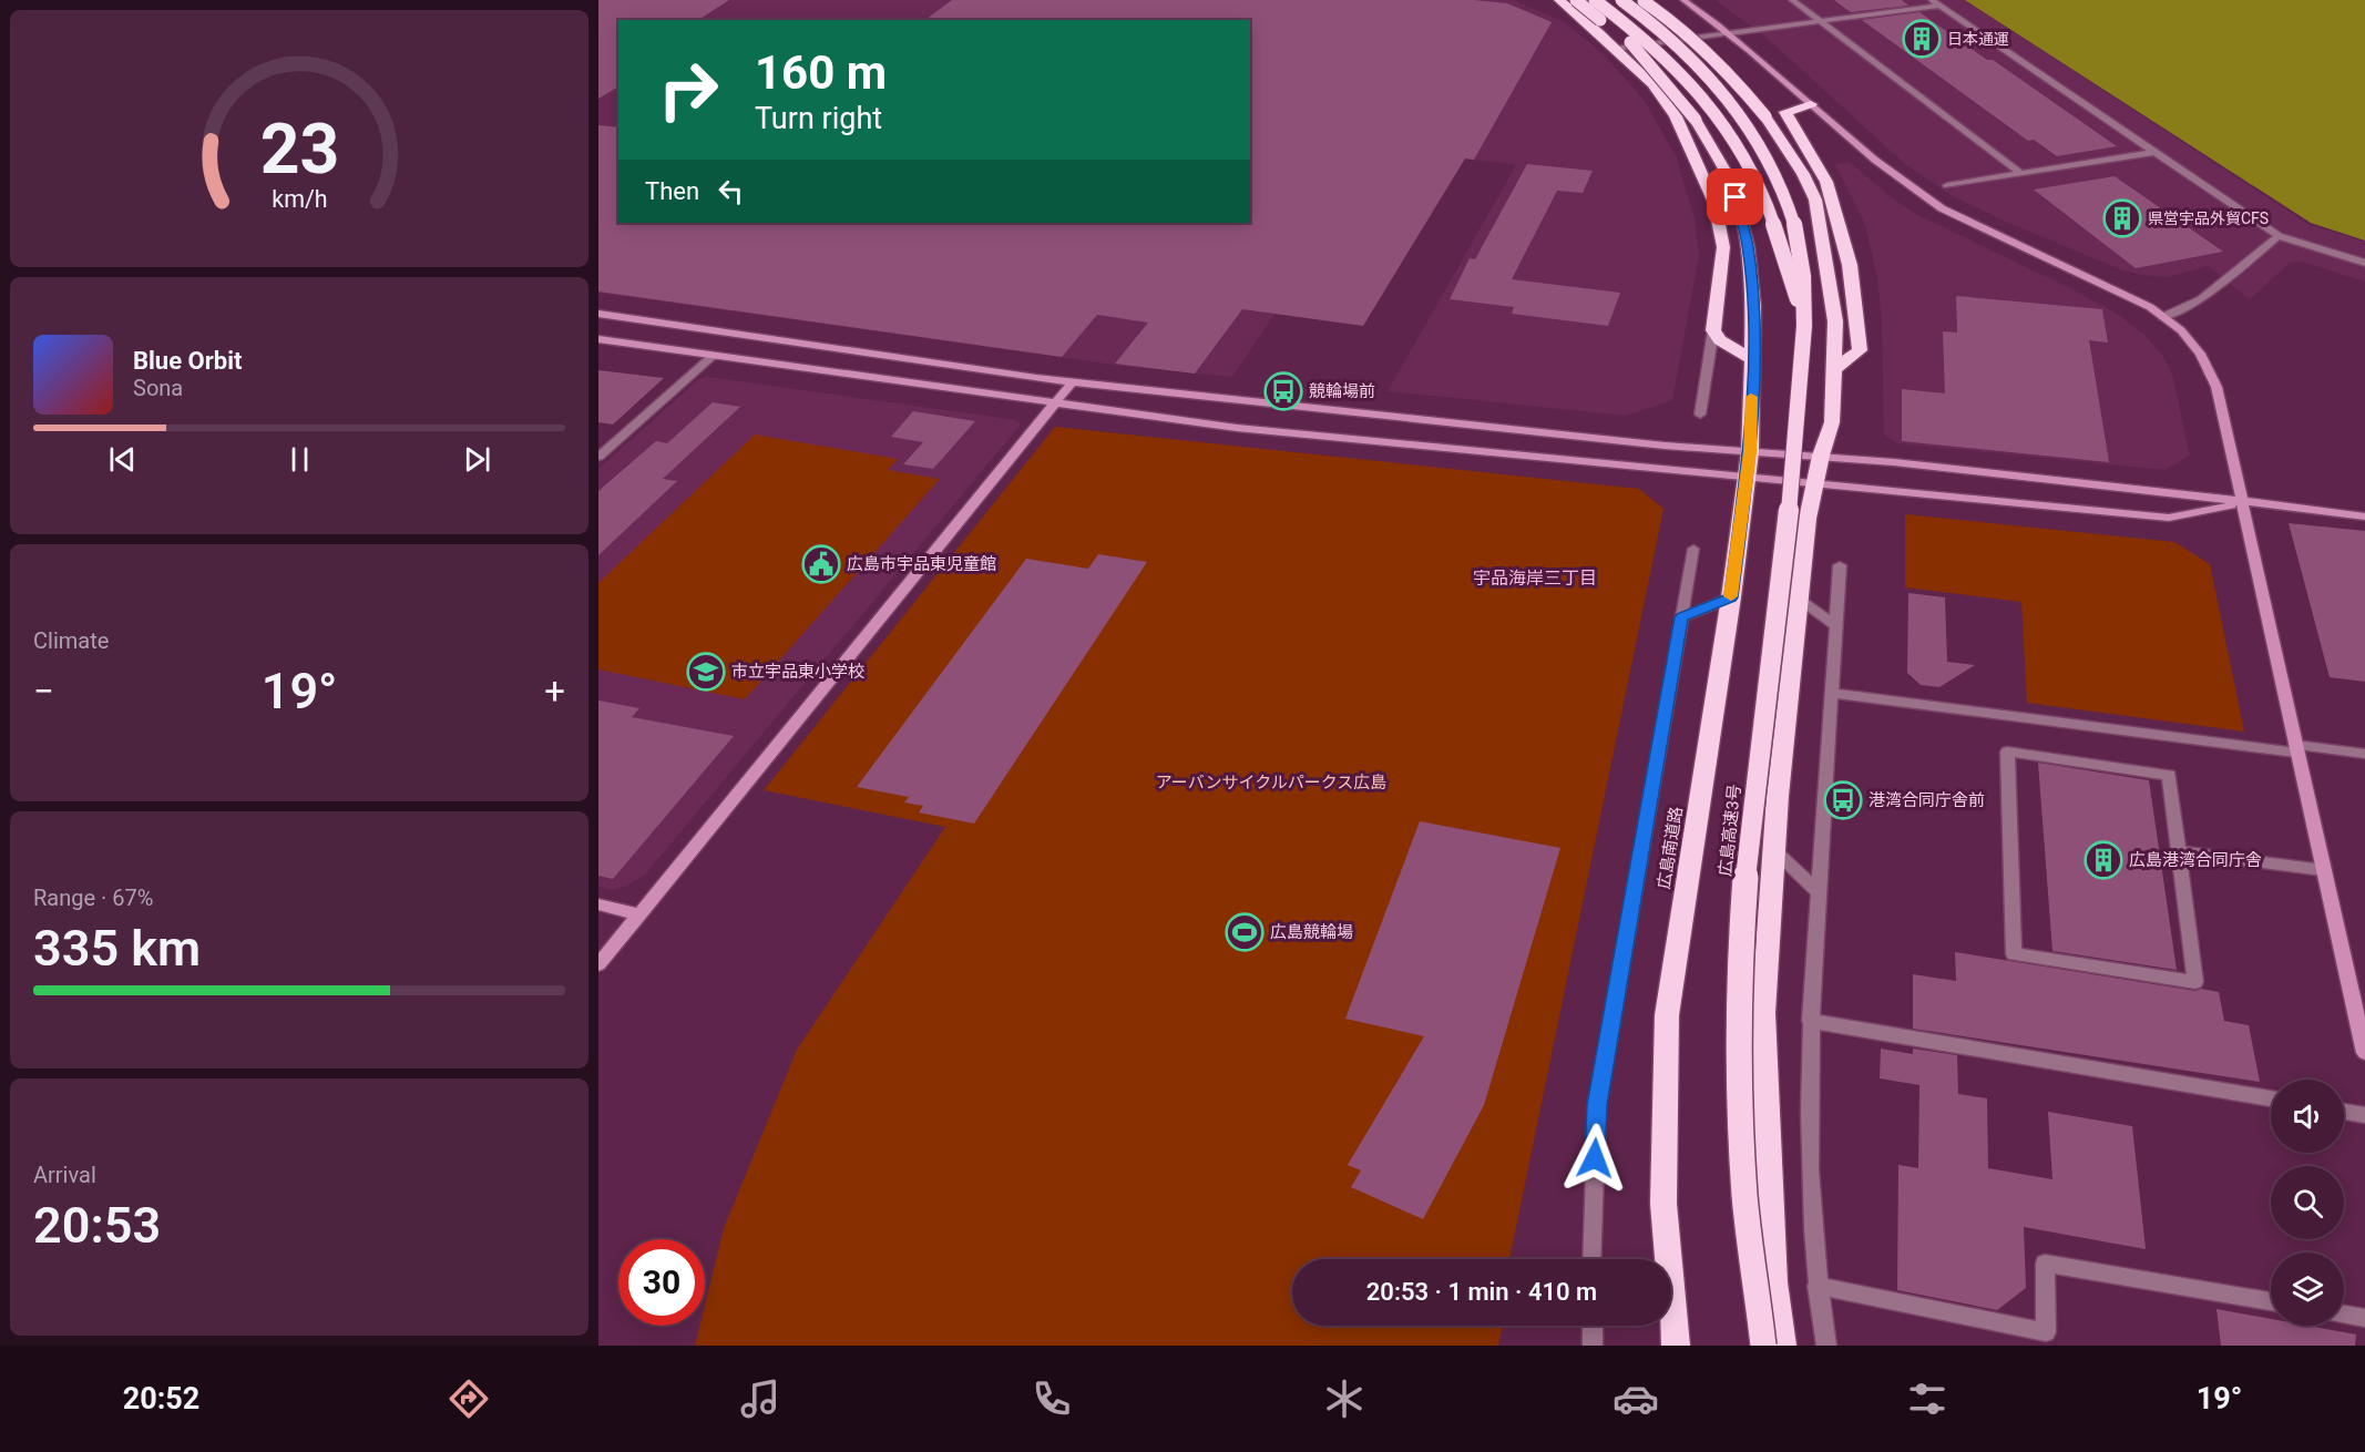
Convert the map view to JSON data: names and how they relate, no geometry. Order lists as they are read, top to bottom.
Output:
{
  "streets": {
    "highway": ["広島高速3号", "広島南道路"]
  },
  "districts": ["宇品海岸三丁目"],
  "parks": ["アーバンサイクルパークス広島"],
  "places": {
    "building": ["日本通運", "県営宇品外貿CFS", "広島港湾合同庁舎"],
    "bus stop": ["競輪場前", "港湾合同庁舎前"],
    "public building": ["広島市宇品東児童館"],
    "school or university": ["市立宇品東小学校"],
    "sports": ["広島競輪場"]
  },
  "page": {
    "turn": ["160 m", "Turn right"],
    "then": "Then",
    "song": ["Blue Orbit", "Sona"],
    "tile": [
      "Climate",
      ["Range · 67%", "335 km"],
      ["Arrival", "20:53"]
    ],
    "heat": ["−", "19°", "+"],
    "limit": "30",
    "trip": "20:53 · 1 min · 410 m",
    "tabs": ["20:52", "19°"],
    "gauge": ["23", "km/h"]
  }
}
